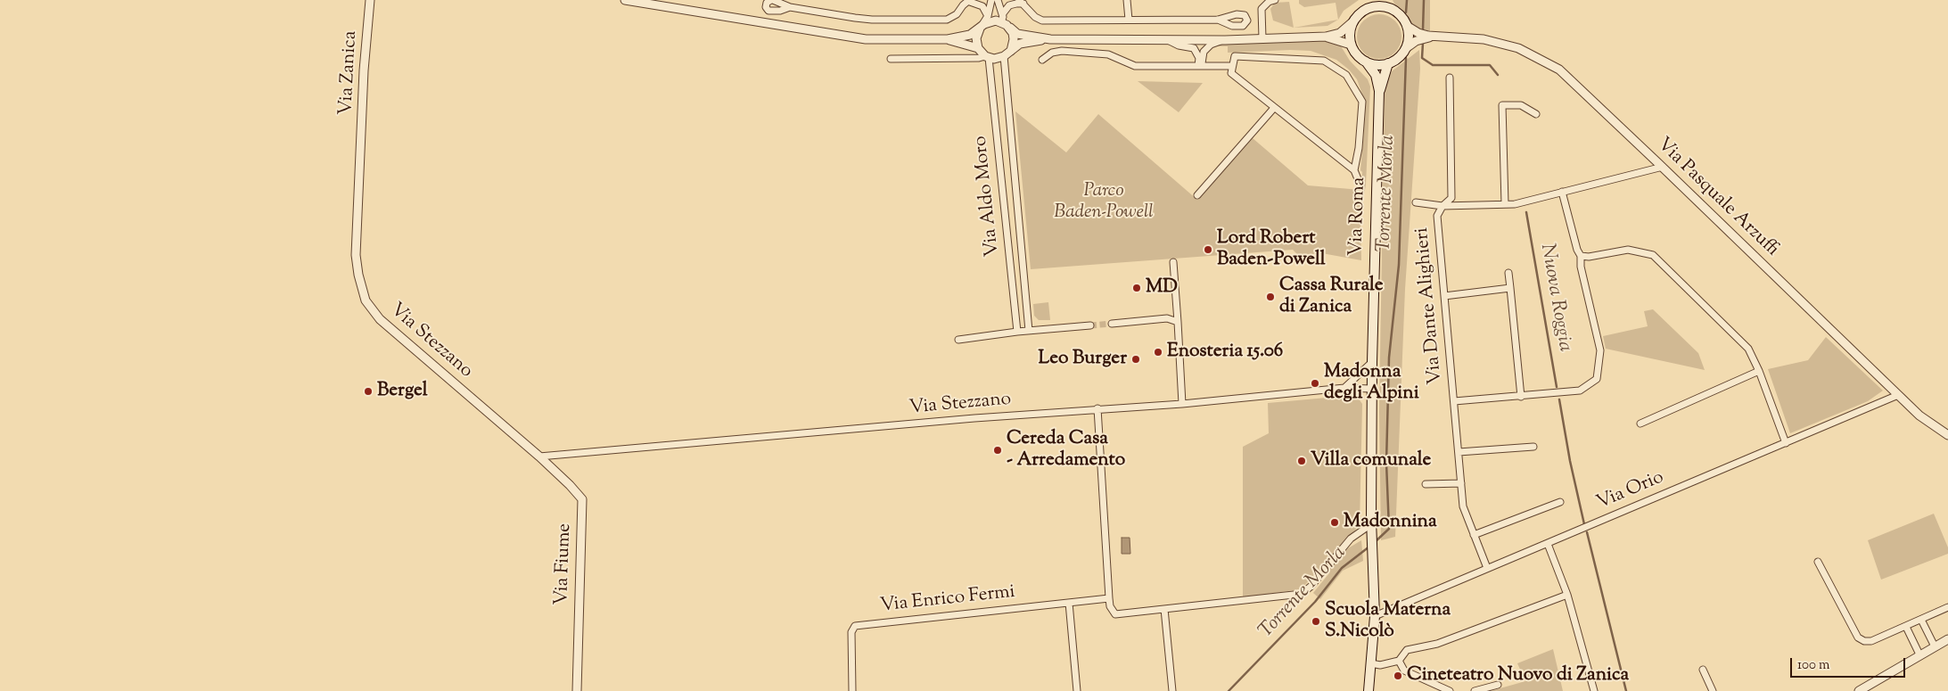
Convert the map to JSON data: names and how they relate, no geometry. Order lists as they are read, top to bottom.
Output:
{
  "streets": {
    "main road": ["Via Roma"],
    "street": [
      "Via Zanica",
      "Via Aldo Moro",
      "Via Pasquale Arzuffi",
      "Via Dante Alighieri",
      "Via Stezzano",
      "Via Orio",
      "Via Fiume",
      "Via Enrico Fermi"
    ]
  },
  "crossings": [
    ["Via Zanica", "Via Stezzano"],
    ["Via Pasquale Arzuffi", "Via Roma"],
    ["Via Pasquale Arzuffi", "Via Orio"],
    ["Via Roma", "Via Stezzano"],
    ["Via Roma", "Via Orio"],
    ["Via Dante Alighieri", "Via Orio"],
    ["Via Stezzano", "Via Fiume"]
  ],
  "water": ["Torrente Morla", "Nuova Roggia"],
  "parks": ["Parco Baden-Powell"],
  "places": [
    "Lord Robert Baden-Powell",
    "MD",
    "Cassa Rurale di Zanica",
    "Enosteria 15.06",
    "Leo Burger",
    "Madonna degli Alpini",
    "Bergel",
    "Cereda Casa - Arredamento",
    "Villa comunale",
    "Madonnina",
    "Scuola Materna S.Nicolò",
    "Cineteatro Nuovo di Zanica"
  ],
  "scale_bar": "100 m"
}
